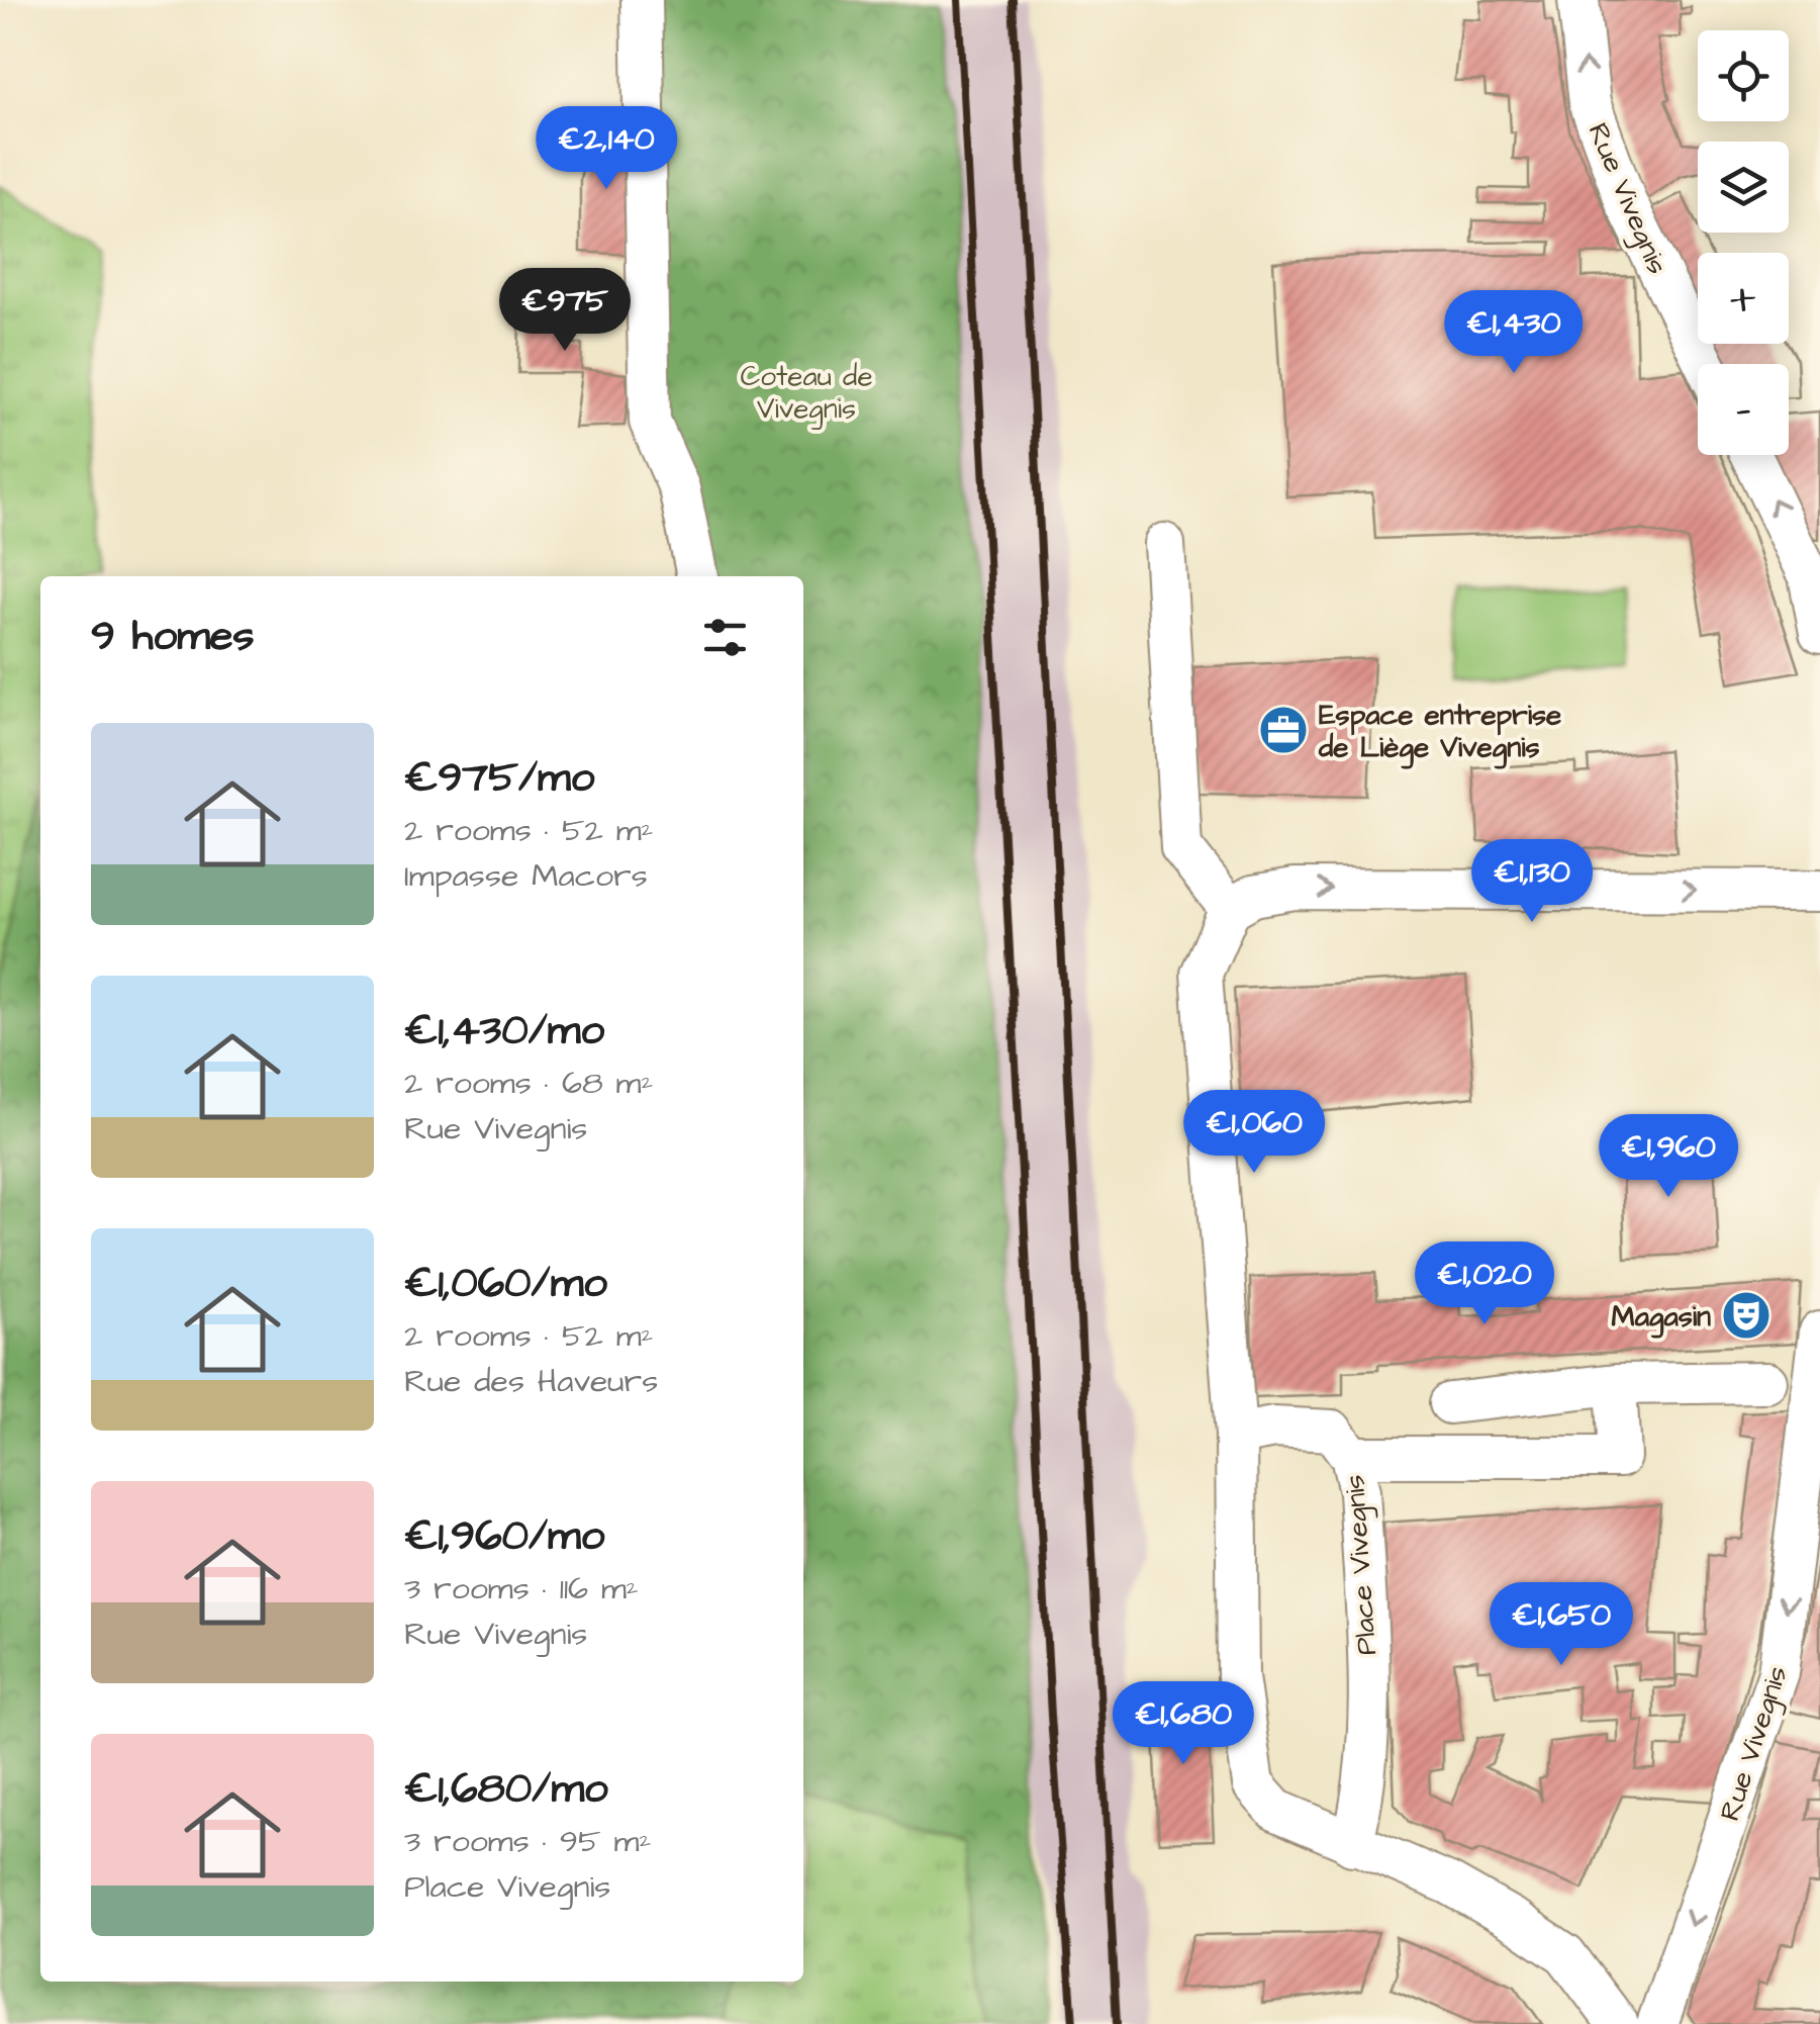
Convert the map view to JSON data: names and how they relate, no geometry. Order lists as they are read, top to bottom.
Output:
{
  "streets": {
    "street": ["Rue Vivegnis", "Place Vivegnis"]
  },
  "parks": ["Coteau de Vivegnis"],
  "places": {
    "office": ["Espace entreprise de Liège Vivegnis"],
    "theatre": ["Magasin"]
  },
  "page": {
    "map_buttons": ["+", "−"],
    "price": [
      "€2,140",
      "€975",
      "€1,430",
      "€1,130",
      "€1,060",
      "€1,960",
      "€1,020",
      "€1,650",
      "€1,680"
    ],
    "heading": "9 homes",
    "list": [
      {
        "name": "€975/mo",
        "note": "2 rooms · 52 m² · Impasse Macors"
      },
      {
        "name": "€1,430/mo",
        "note": "2 rooms · 68 m² · Rue Vivegnis"
      },
      {
        "name": "€1,060/mo",
        "note": "2 rooms · 52 m² · Rue des Haveurs"
      },
      {
        "name": "€1,960/mo",
        "note": "3 rooms · 116 m² · Rue Vivegnis"
      },
      {
        "name": "€1,680/mo",
        "note": "3 rooms · 95 m² · Place Vivegnis"
      }
    ]
  }
}
